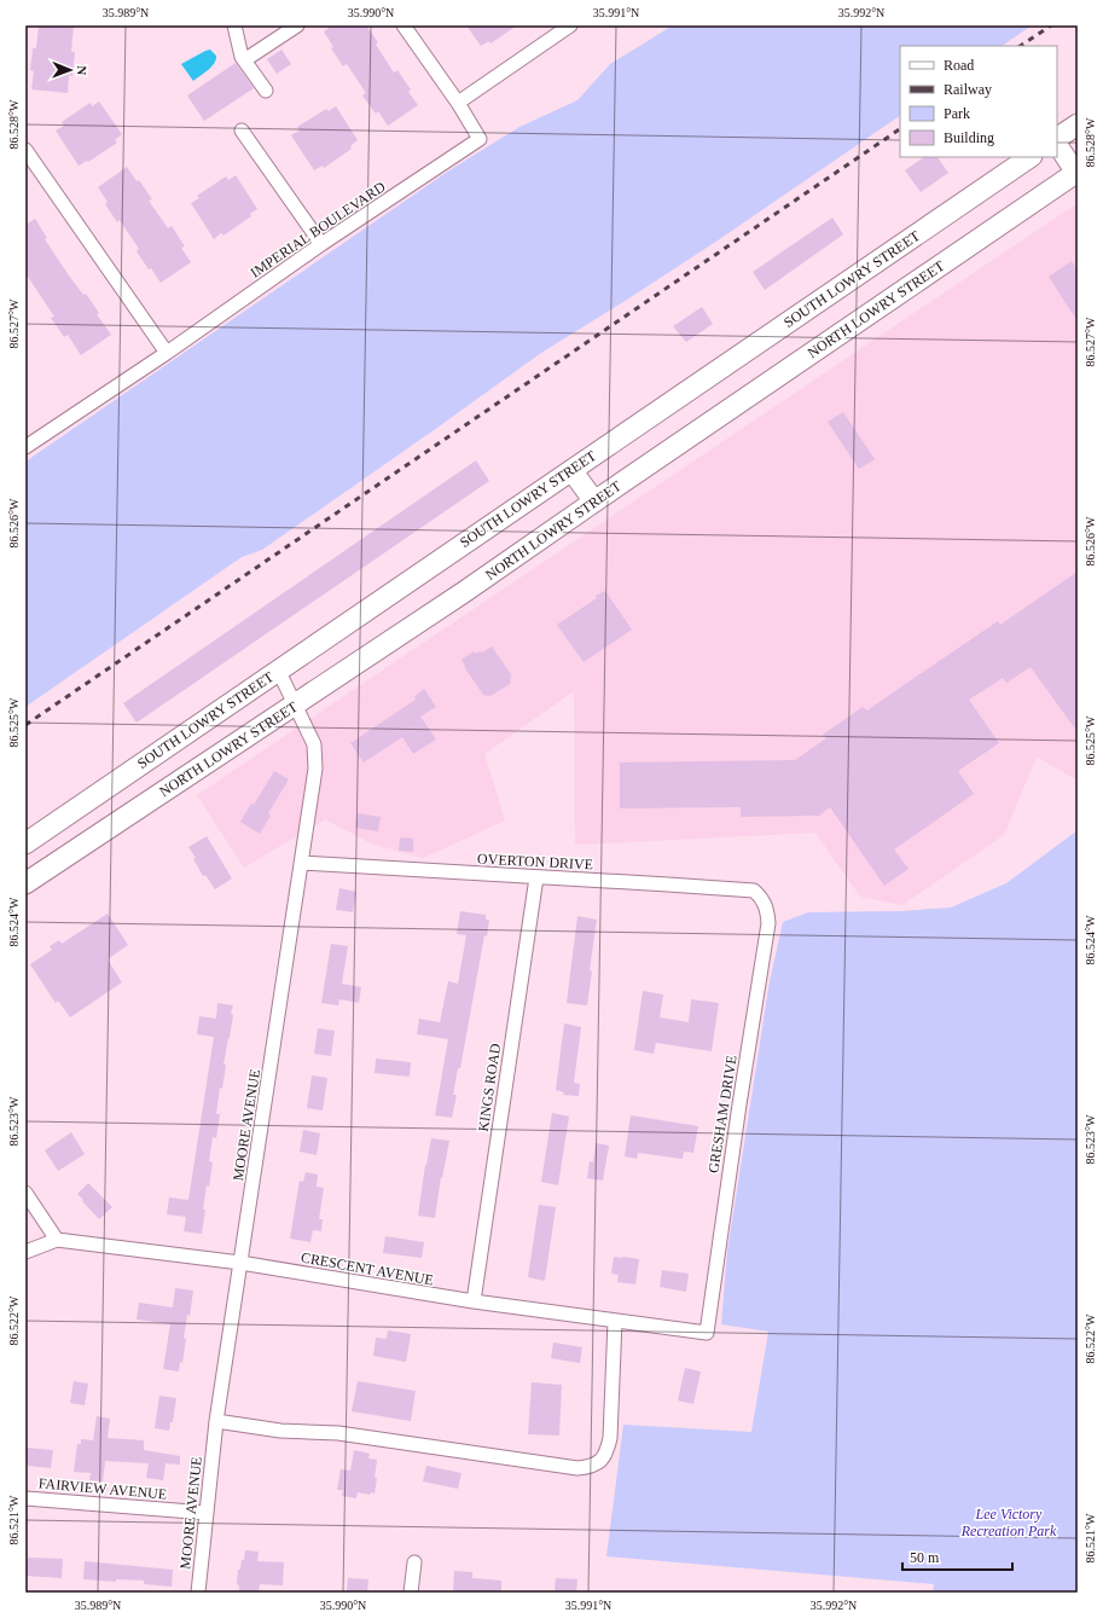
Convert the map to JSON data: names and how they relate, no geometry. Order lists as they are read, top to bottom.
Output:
{
  "streets": {
    "main road": ["SOUTH LOWRY STREET", "NORTH LOWRY STREET"],
    "street": [
      "IMPERIAL BOULEVARD",
      "OVERTON DRIVE",
      "KINGS ROAD",
      "GRESHAM DRIVE",
      "MOORE AVENUE",
      "CRESCENT AVENUE",
      "FAIRVIEW AVENUE"
    ]
  },
  "crossings": [
    ["SOUTH LOWRY STREET", "MOORE AVENUE"],
    ["NORTH LOWRY STREET", "MOORE AVENUE"],
    ["OVERTON DRIVE", "KINGS ROAD"],
    ["OVERTON DRIVE", "GRESHAM DRIVE"],
    ["OVERTON DRIVE", "MOORE AVENUE"],
    ["KINGS ROAD", "CRESCENT AVENUE"],
    ["GRESHAM DRIVE", "CRESCENT AVENUE"],
    ["MOORE AVENUE", "CRESCENT AVENUE"],
    ["MOORE AVENUE", "FAIRVIEW AVENUE"]
  ],
  "parks": ["Lee Victory Recreation Park"],
  "legend": [
    "Road",
    "Railway",
    "Park",
    "Building"
  ],
  "scale_bar": "50 m",
  "north": "right",
  "coordinates": [
    "35.989°N",
    "35.990°N",
    "35.991°N",
    "35.992°N",
    "86.528°W",
    "86.527°W",
    "86.526°W",
    "86.525°W",
    "86.524°W",
    "86.523°W",
    "86.522°W",
    "86.521°W"
  ]
}
